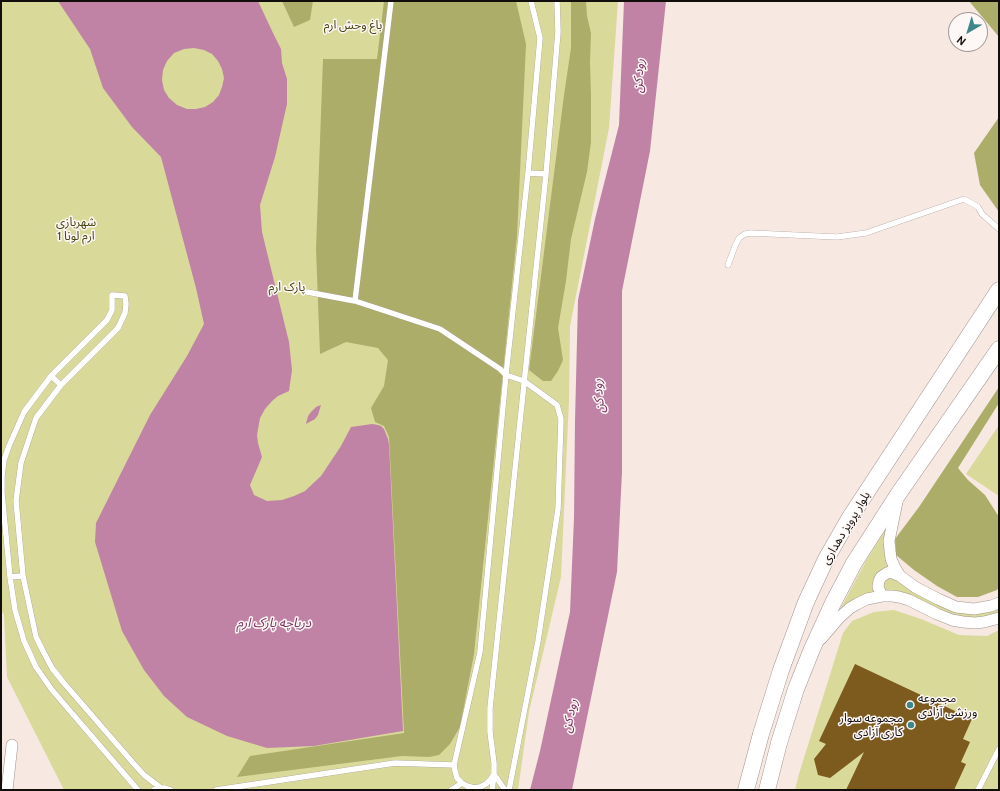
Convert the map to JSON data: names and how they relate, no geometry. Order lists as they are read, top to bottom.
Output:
{
  "streets": {
    "main road": ["بلوار پرویز دهداری"]
  },
  "water": ["رود کن", "دریاچه پارک ارم"],
  "parks": ["باغ وحش ارم", "شهربازی ارم لونا 1", "پارک ارم"],
  "places": ["مجموعه ورزشی آزادی", "مجموعه سوار کاری آزادی"],
  "north": "bottom left"
}
